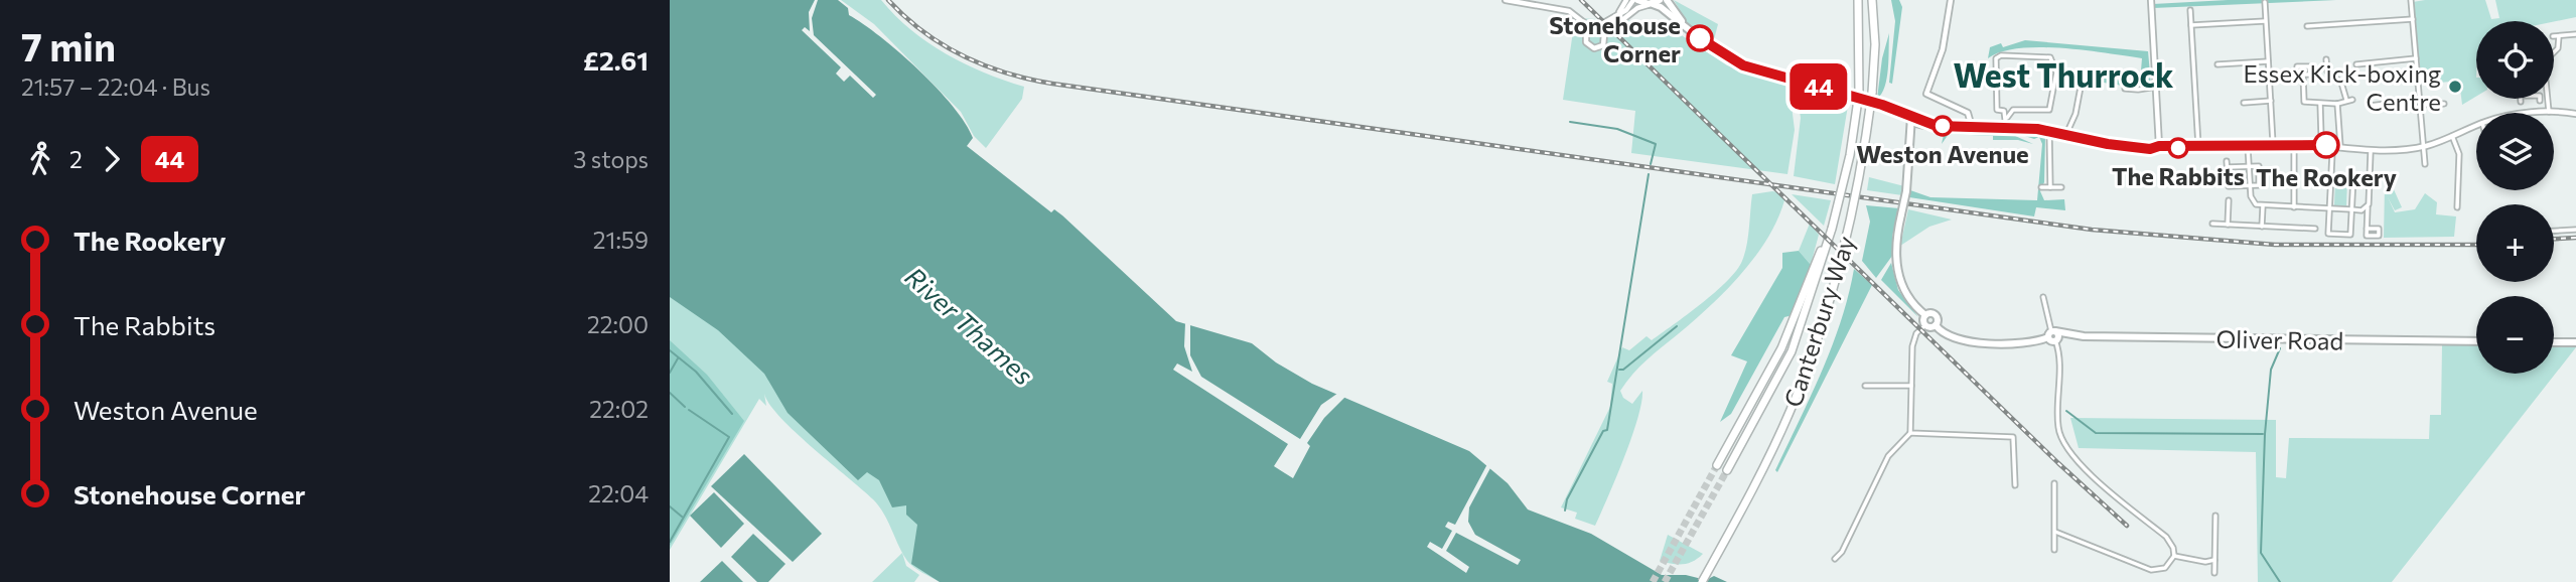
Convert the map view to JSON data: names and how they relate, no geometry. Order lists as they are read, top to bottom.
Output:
{
  "streets": {
    "highway": ["Canterbury Way"],
    "main road": ["Oliver Road"]
  },
  "districts": ["West Thurrock"],
  "water": ["River Thames"],
  "places": [
    "Stonehouse Corner",
    "Essex Kick-boxing Centre",
    "Weston Avenue",
    "The Rookery",
    "The Rabbits"
  ],
  "lines": ["bus line 44"],
  "page": {
    "heading": ["7 min", "21:57 – 22:04 · Bus", "£2.61"],
    "on_map": "44",
    "map_buttons": ["+", "−"],
    "legs": ["2", "44", "3 stops"],
    "list": [
      {
        "name": "The Rookery",
        "value": "21:59"
      },
      {
        "name": "The Rabbits",
        "value": "22:00"
      },
      {
        "name": "Weston Avenue",
        "value": "22:02"
      },
      {
        "name": "Stonehouse Corner",
        "value": "22:04"
      }
    ]
  }
}
